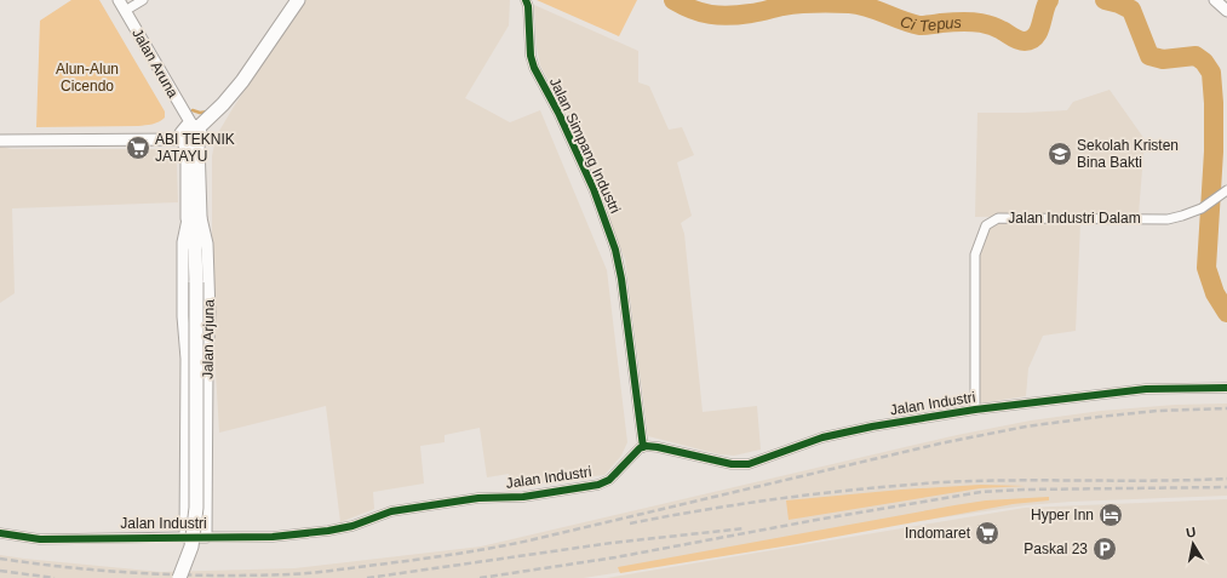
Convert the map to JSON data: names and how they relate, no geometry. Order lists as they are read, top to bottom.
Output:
{
  "streets": {
    "main road": ["Jalan Arjuna"],
    "street": [
      "Jalan Aruna",
      "Jalan Simpang Industri",
      "Jalan Industri Dalam",
      "Jalan Industri"
    ]
  },
  "crossings": [
    ["Jalan Aruna", "Jalan Arjuna"],
    ["Jalan Simpang Industri", "Jalan Industri"],
    ["Jalan Industri Dalam", "Jalan Industri"],
    ["Jalan Arjuna", "Jalan Industri"]
  ],
  "water": ["Ci Tepus"],
  "parks": ["Alun-Alun Cicendo"],
  "places": {
    "supermarket": ["ABI TEKNIK JATAYU", "Indomaret"],
    "school or university": ["Sekolah Kristen Bina Bakti"],
    "hotel": ["Hyper Inn"],
    "parking": ["Paskal 23"]
  },
  "north": "top"
}
